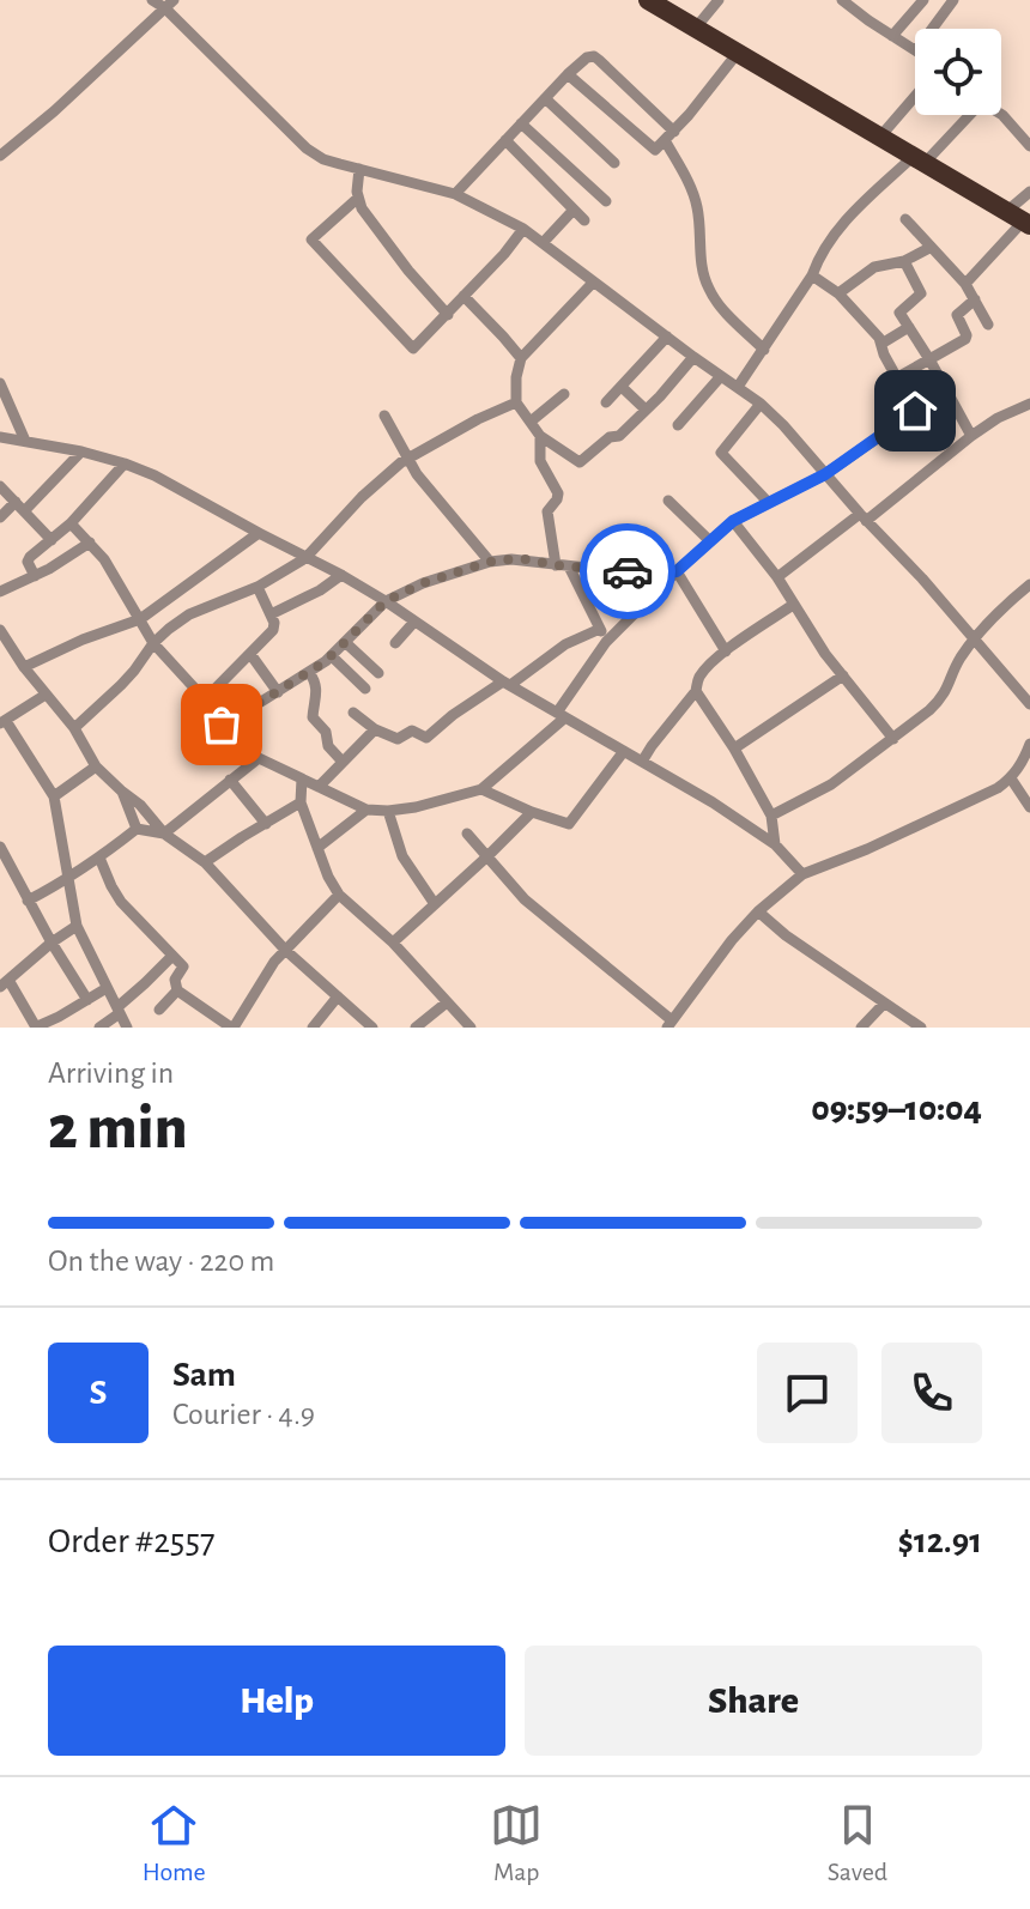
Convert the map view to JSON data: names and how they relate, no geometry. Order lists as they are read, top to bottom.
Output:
{
  "page": {
    "heading": ["2 min", "Arriving in", "09:59–10:04"],
    "panel": [
      "Sam",
      "Courier · 4.9",
      "Order #2557",
      "$12.91"
    ],
    "bar": "On the way · 220 m",
    "round": "S",
    "buttons": ["Help", "Share"],
    "tabs": ["Home", "Map", "Saved"]
  }
}
